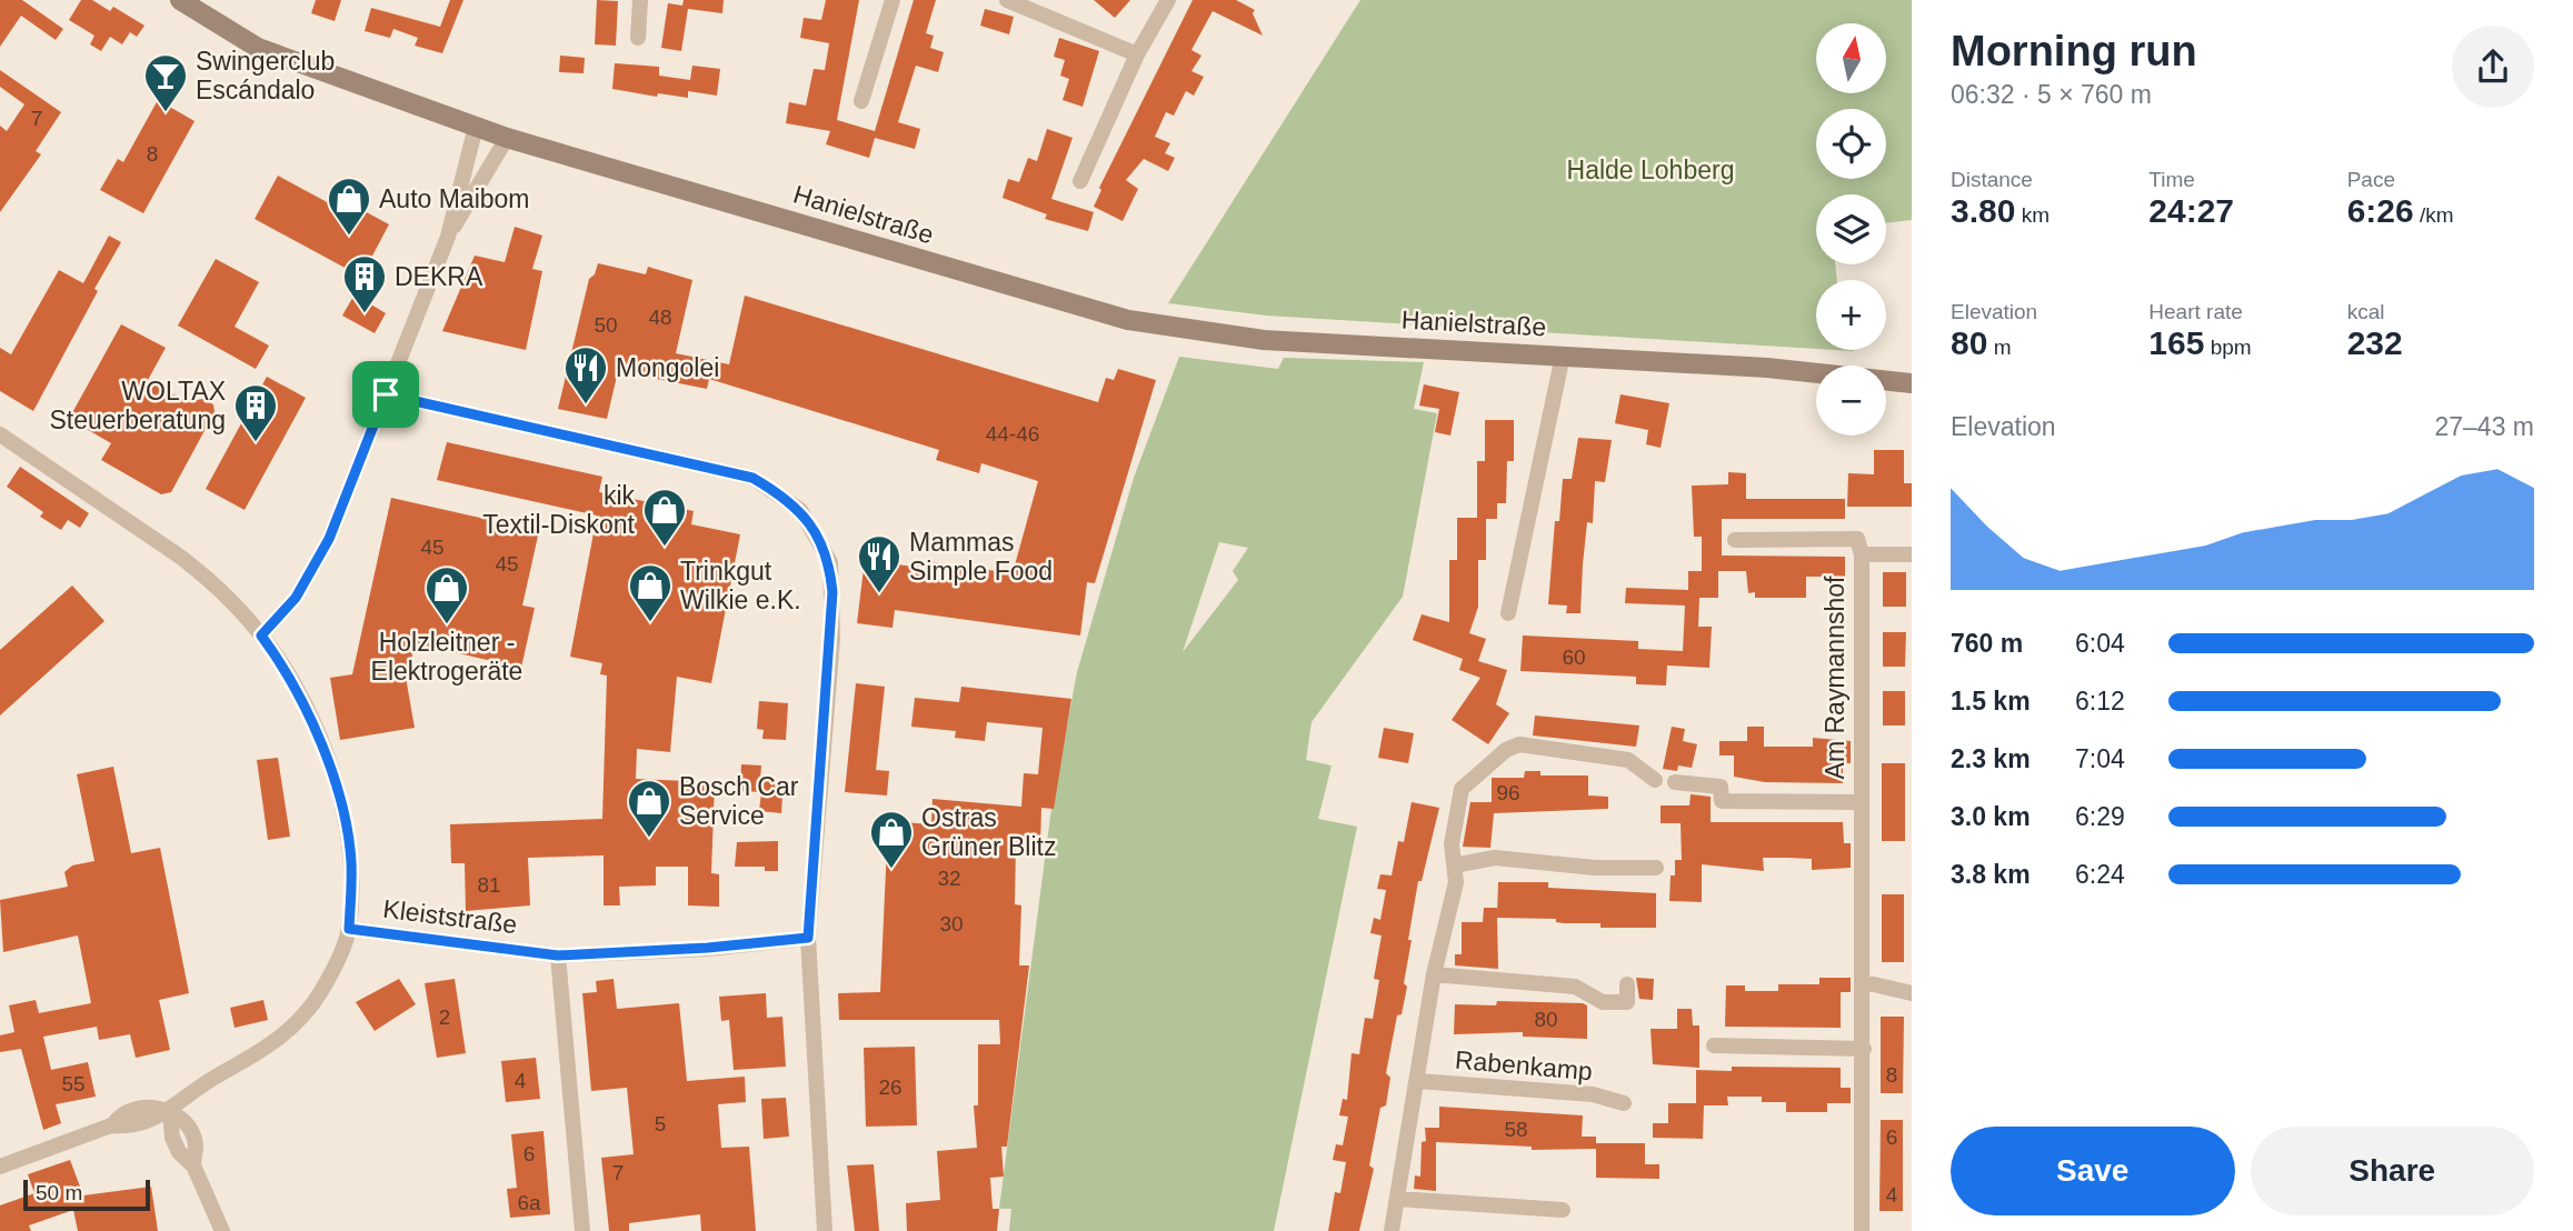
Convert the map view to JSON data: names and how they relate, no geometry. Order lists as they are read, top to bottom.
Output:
{
  "streets": {
    "main road": ["Hanielstraße"],
    "street": ["Am Raymannshof", "Kleiststraße", "Rabenkamp"]
  },
  "parks": ["Halde Lohberg"],
  "places": {
    "bar": ["Swingerclub Escándalo"],
    "shop": [
      "Auto Maibom",
      "kik Textil-Diskont",
      "Trinkgut Wilkie e.K.",
      "Holzleitner - Elektrogeräte",
      "Bosch Car Service",
      "Ostras Grüner Blitz"
    ],
    "building": ["DEKRA", "WOLTAX Steuerberatung"],
    "restaurant": ["Mongolei", "Mammas Simple Food"]
  },
  "house_numbers": [
    "7",
    "8",
    "48",
    "50",
    "44-46",
    "45",
    "45",
    "60",
    "96",
    "32",
    "81",
    "30",
    "2",
    "80",
    "8",
    "4",
    "55",
    "26",
    "5",
    "58",
    "6",
    "6",
    "7",
    "4",
    "6a"
  ],
  "scale_bar": "50 m",
  "north": "top",
  "page": {
    "heading": ["Morning run", "06:32 · 5 × 760 m"],
    "map_buttons": ["+", "−"],
    "stats": [
      ["Distance", "3.80 km"],
      ["Time", "24:27"],
      ["Pace", "6:26 /km"],
      ["Elevation", "80 m"],
      ["Heart rate", "165 bpm"],
      ["kcal", "232"]
    ],
    "chart": ["Elevation", "27–43 m"],
    "list": [
      {
        "name": "760 m",
        "note": "6:04"
      },
      {
        "name": "1.5 km",
        "note": "6:12"
      },
      {
        "name": "2.3 km",
        "note": "7:04"
      },
      {
        "name": "3.0 km",
        "note": "6:29"
      },
      {
        "name": "3.8 km",
        "note": "6:24"
      }
    ],
    "buttons": ["Save", "Share"],
    "scale": "50 m"
  }
}
